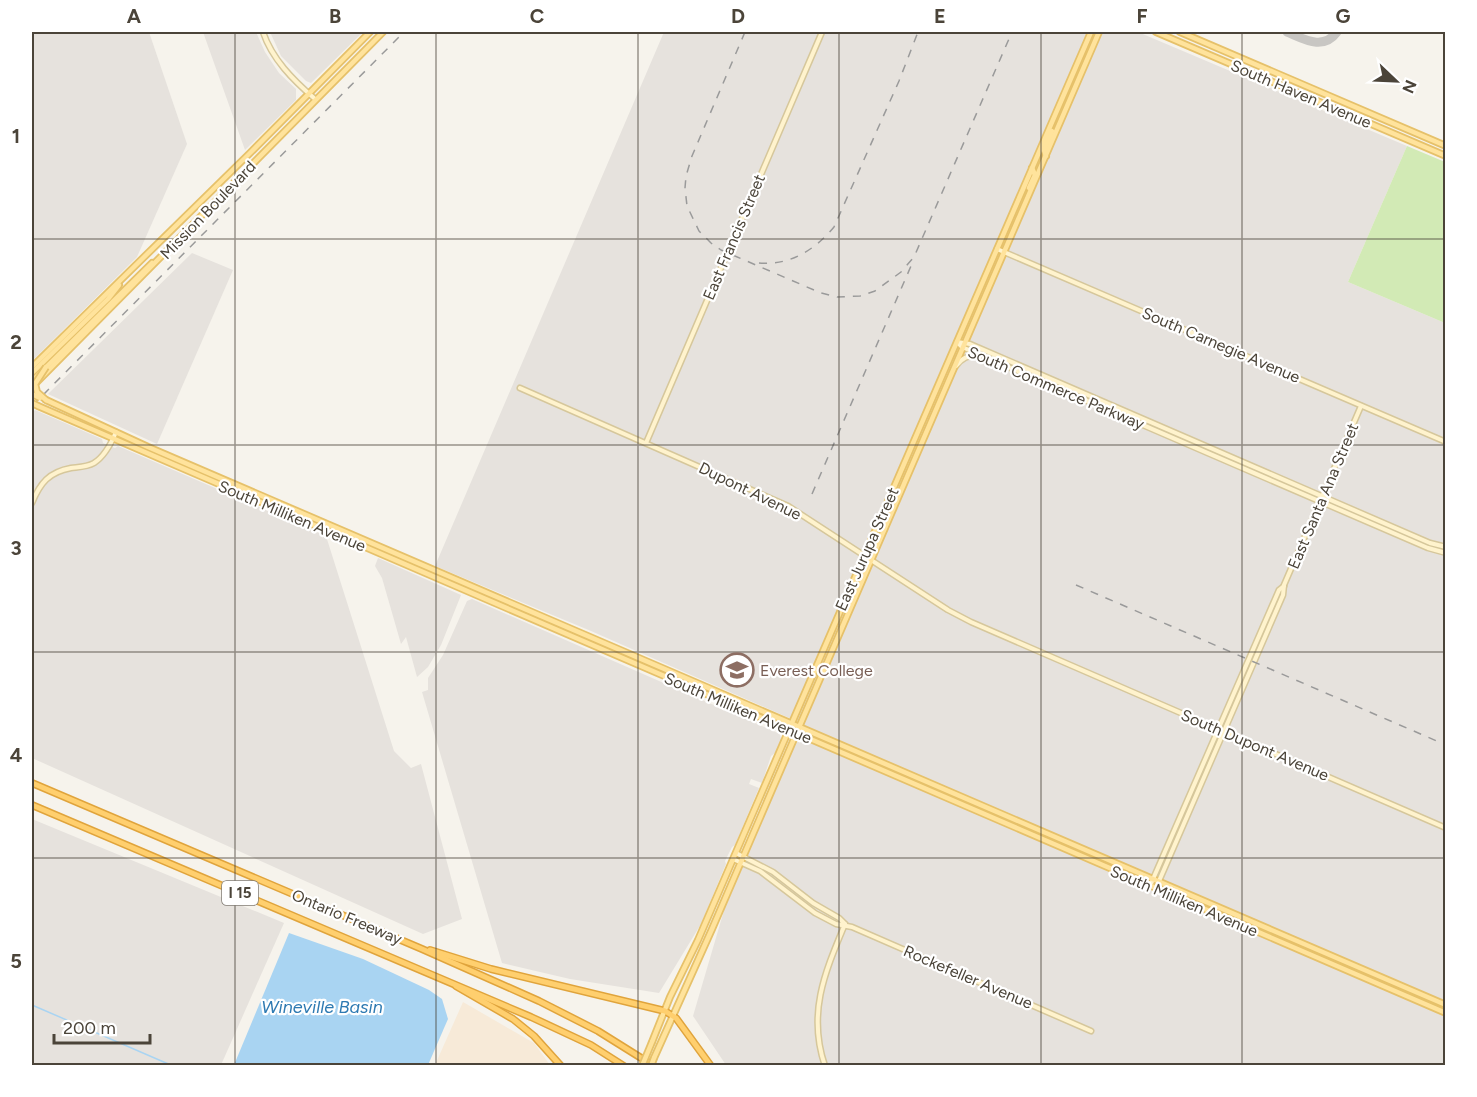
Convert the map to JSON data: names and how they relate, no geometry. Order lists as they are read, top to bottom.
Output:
{
  "streets": {
    "highway": ["I 15", "Ontario Freeway"],
    "main road": [
      "South Haven Avenue",
      "Mission Boulevard",
      "South Milliken Avenue",
      "East Jurupa Street"
    ],
    "street": [
      "East Francis Street",
      "South Carnegie Avenue",
      "South Commerce Parkway",
      "Dupont Avenue",
      "East Santa Ana Street",
      "South Dupont Avenue",
      "Rockefeller Avenue"
    ]
  },
  "crossings": [
    ["East Francis Street", "Dupont Avenue"],
    ["South Carnegie Avenue", "East Santa Ana Street"],
    ["South Carnegie Avenue", "East Jurupa Street"],
    ["South Commerce Parkway", "East Santa Ana Street"],
    ["South Commerce Parkway", "East Jurupa Street"],
    ["Dupont Avenue", "East Jurupa Street"],
    ["Dupont Avenue", "South Dupont Avenue"],
    ["East Santa Ana Street", "South Milliken Avenue"],
    ["East Santa Ana Street", "South Dupont Avenue"],
    ["South Milliken Avenue", "East Jurupa Street"],
    ["East Jurupa Street", "Ontario Freeway"],
    ["East Jurupa Street", "Rockefeller Avenue"]
  ],
  "water": ["Wineville Basin"],
  "places": {
    "school or university": ["Everest College"]
  },
  "scale_bar": "200 m",
  "north": "bottom right",
  "grid": {
    "columns": [
      "A",
      "B",
      "C",
      "D",
      "E",
      "F",
      "G"
    ],
    "rows": [
      "1",
      "2",
      "3",
      "4",
      "5"
    ]
  }
}
